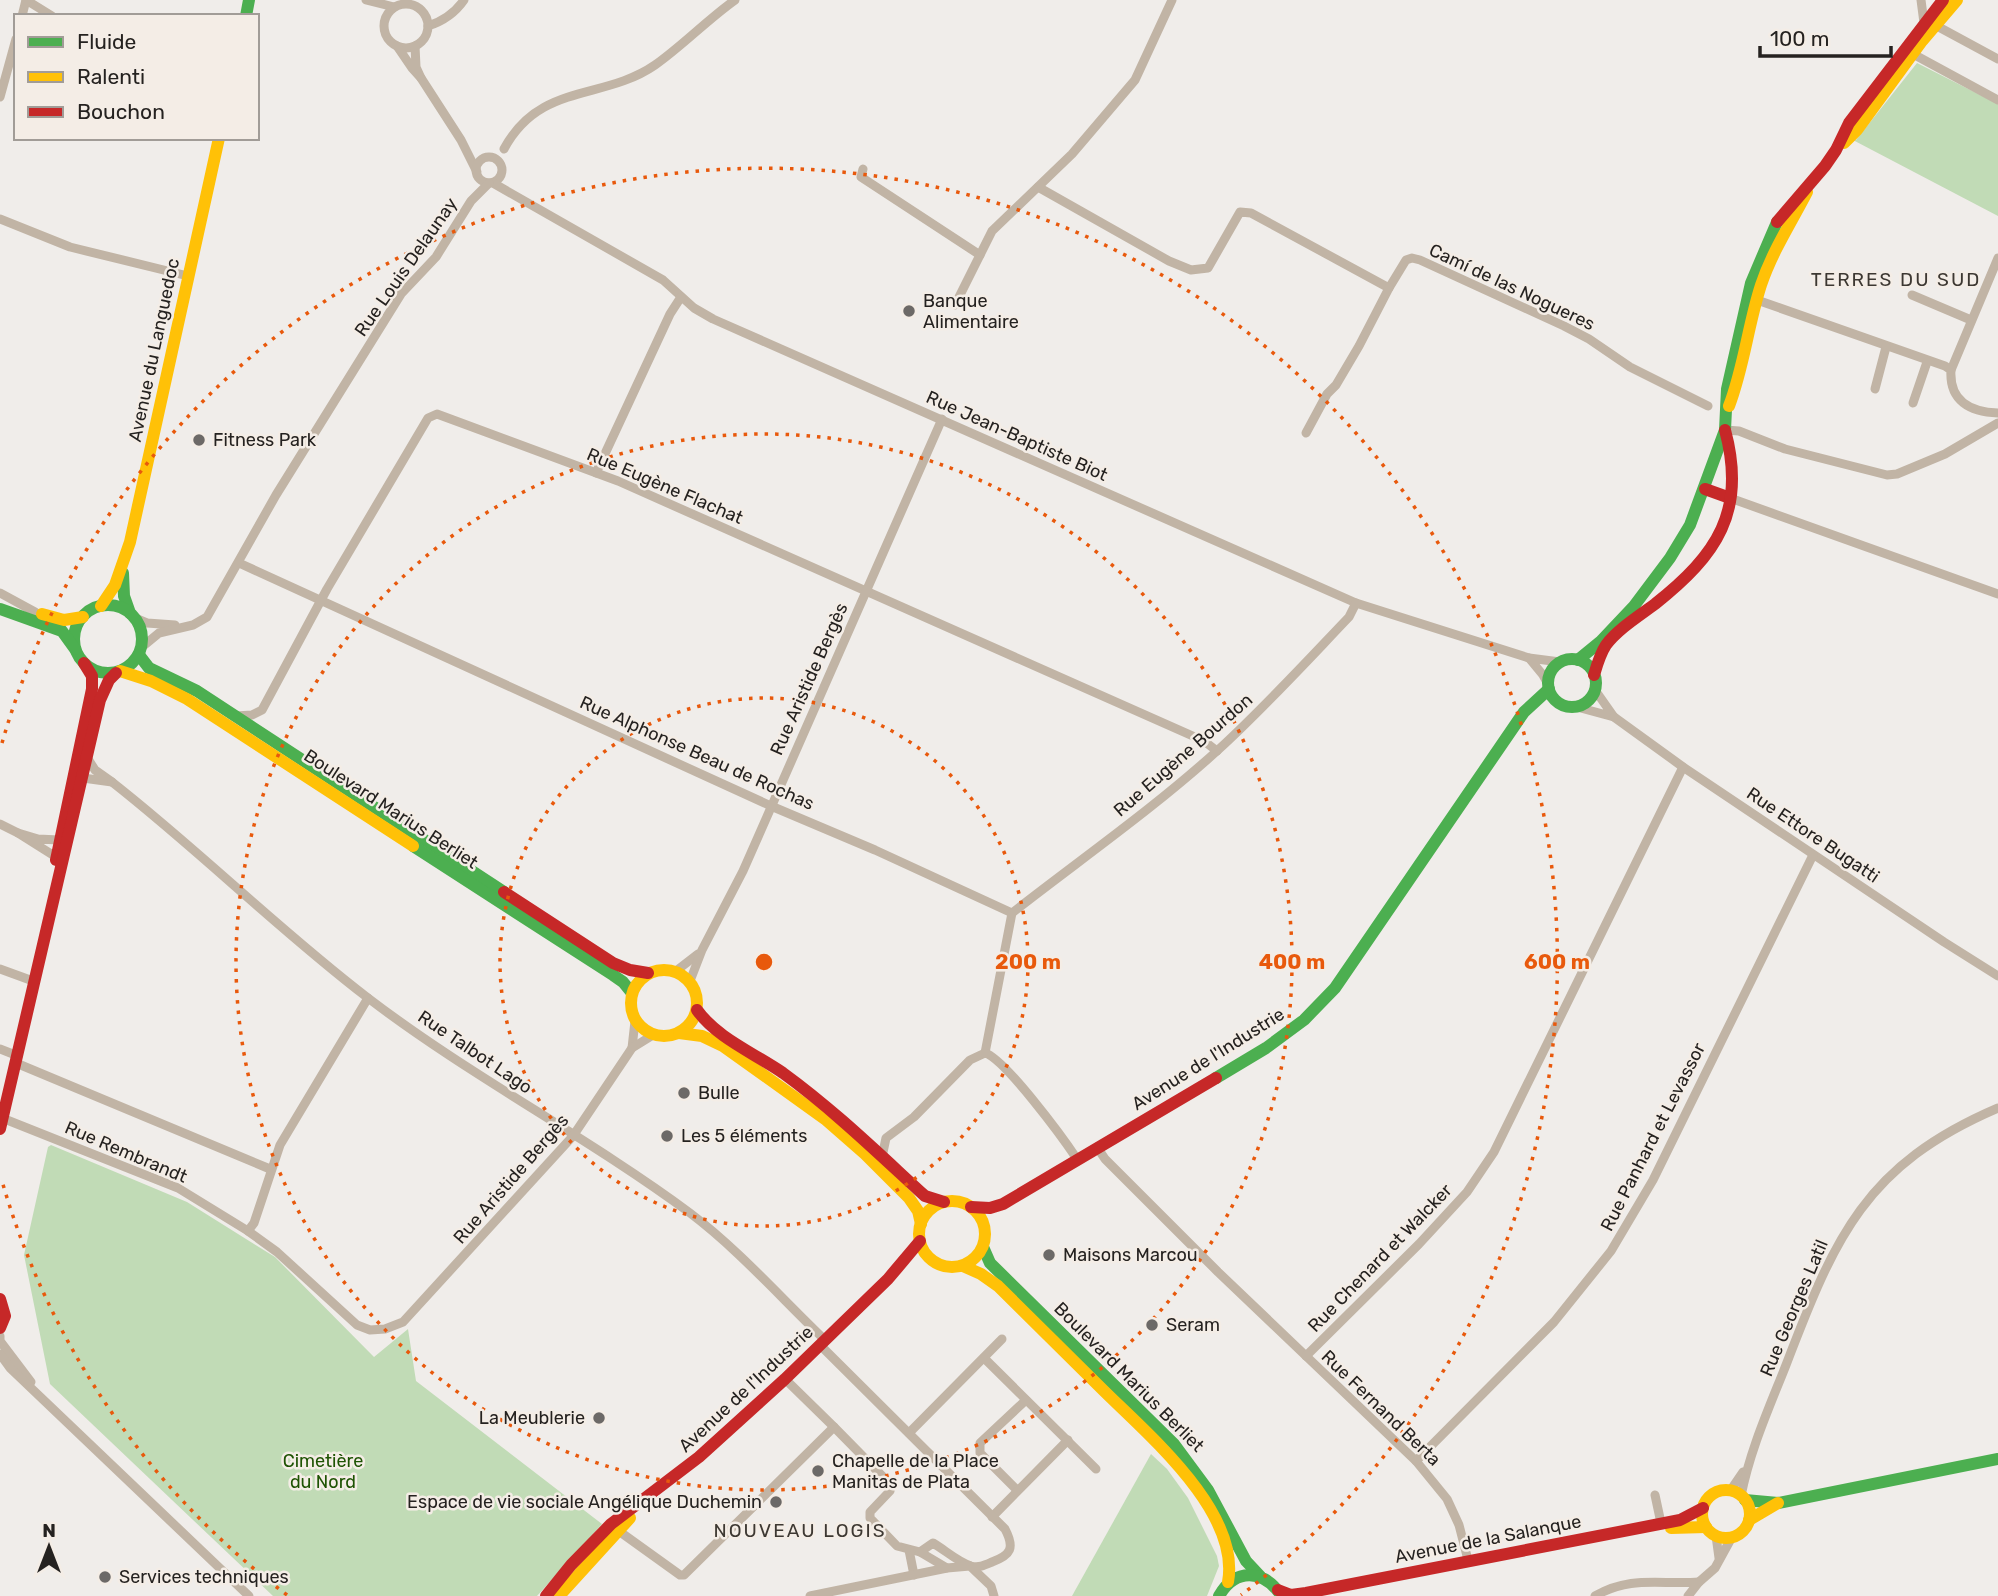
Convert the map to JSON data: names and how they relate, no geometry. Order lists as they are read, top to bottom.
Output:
{
  "streets": {
    "main road": [
      "Avenue du Languedoc",
      "Boulevard Marius Berliet",
      "Avenue de l'Industrie",
      "Avenue de la Salanque"
    ],
    "street": [
      "Rue Louis Delaunay",
      "Camí de las Nogueres",
      "Rue Jean-Baptiste Biot",
      "Rue Eugène Flachat",
      "Rue Aristide Bergès",
      "Rue Alphonse Beau de Rochas",
      "Rue Eugène Bourdon",
      "Rue Ettore Bugatti",
      "Rue Talbot Lago",
      "Rue Panhard et Levassor",
      "Rue Rembrandt",
      "Rue Chenard et Walcker",
      "Rue Georges Latil",
      "Rue Fernand Berta"
    ]
  },
  "crossings": [
    ["Rue Louis Delaunay", "Avenue du Languedoc"],
    ["Rue Louis Delaunay", "Rue Jean-Baptiste Biot"],
    ["Rue Louis Delaunay", "Rue Alphonse Beau de Rochas"],
    ["Rue Louis Delaunay", "Boulevard Marius Berliet"],
    ["Avenue du Languedoc", "Boulevard Marius Berliet"],
    ["Rue Jean-Baptiste Biot", "Rue Aristide Bergès"],
    ["Rue Jean-Baptiste Biot", "Rue Eugène Bourdon"],
    ["Rue Jean-Baptiste Biot", "Rue Ettore Bugatti"],
    ["Rue Jean-Baptiste Biot", "Avenue de l'Industrie"],
    ["Rue Eugène Flachat", "Rue Aristide Bergès"],
    ["Rue Eugène Flachat", "Rue Alphonse Beau de Rochas"],
    ["Rue Eugène Flachat", "Rue Eugène Bourdon"],
    ["Rue Eugène Flachat", "Boulevard Marius Berliet"],
    ["Rue Aristide Bergès", "Rue Alphonse Beau de Rochas"],
    ["Rue Aristide Bergès", "Boulevard Marius Berliet"],
    ["Rue Aristide Bergès", "Rue Talbot Lago"],
    ["Rue Aristide Bergès", "Rue Rembrandt"],
    ["Rue Alphonse Beau de Rochas", "Rue Eugène Bourdon"],
    ["Boulevard Marius Berliet", "Avenue de l'Industrie"],
    ["Boulevard Marius Berliet", "Avenue de la Salanque"],
    ["Rue Ettore Bugatti", "Avenue de l'Industrie"],
    ["Rue Ettore Bugatti", "Rue Panhard et Levassor"],
    ["Rue Ettore Bugatti", "Rue Chenard et Walcker"],
    ["Rue Talbot Lago", "Avenue de l'Industrie"],
    ["Avenue de l'Industrie", "Rue Fernand Berta"],
    ["Rue Panhard et Levassor", "Rue Fernand Berta"],
    ["Rue Chenard et Walcker", "Rue Fernand Berta"],
    ["Rue Georges Latil", "Avenue de la Salanque"],
    ["Rue Fernand Berta", "Avenue de la Salanque"]
  ],
  "districts": ["TERRES DU SUD", "NOUVEAU LOGIS"],
  "parks": ["Cimetière du Nord"],
  "places": [
    "Banque Alimentaire",
    "Fitness Park",
    "Bulle",
    "Les 5 éléments",
    "Maisons Marcou",
    "Seram",
    "La Meublerie",
    "Chapelle de la Place Manitas de Plata",
    "Espace de vie sociale Angélique Duchemin",
    "Services techniques"
  ],
  "legend": ["Fluide", "Ralenti", "Bouchon"],
  "scale_bar": "100 m",
  "north": "top",
  "rings": ["200 m", "400 m", "600 m"]
}
